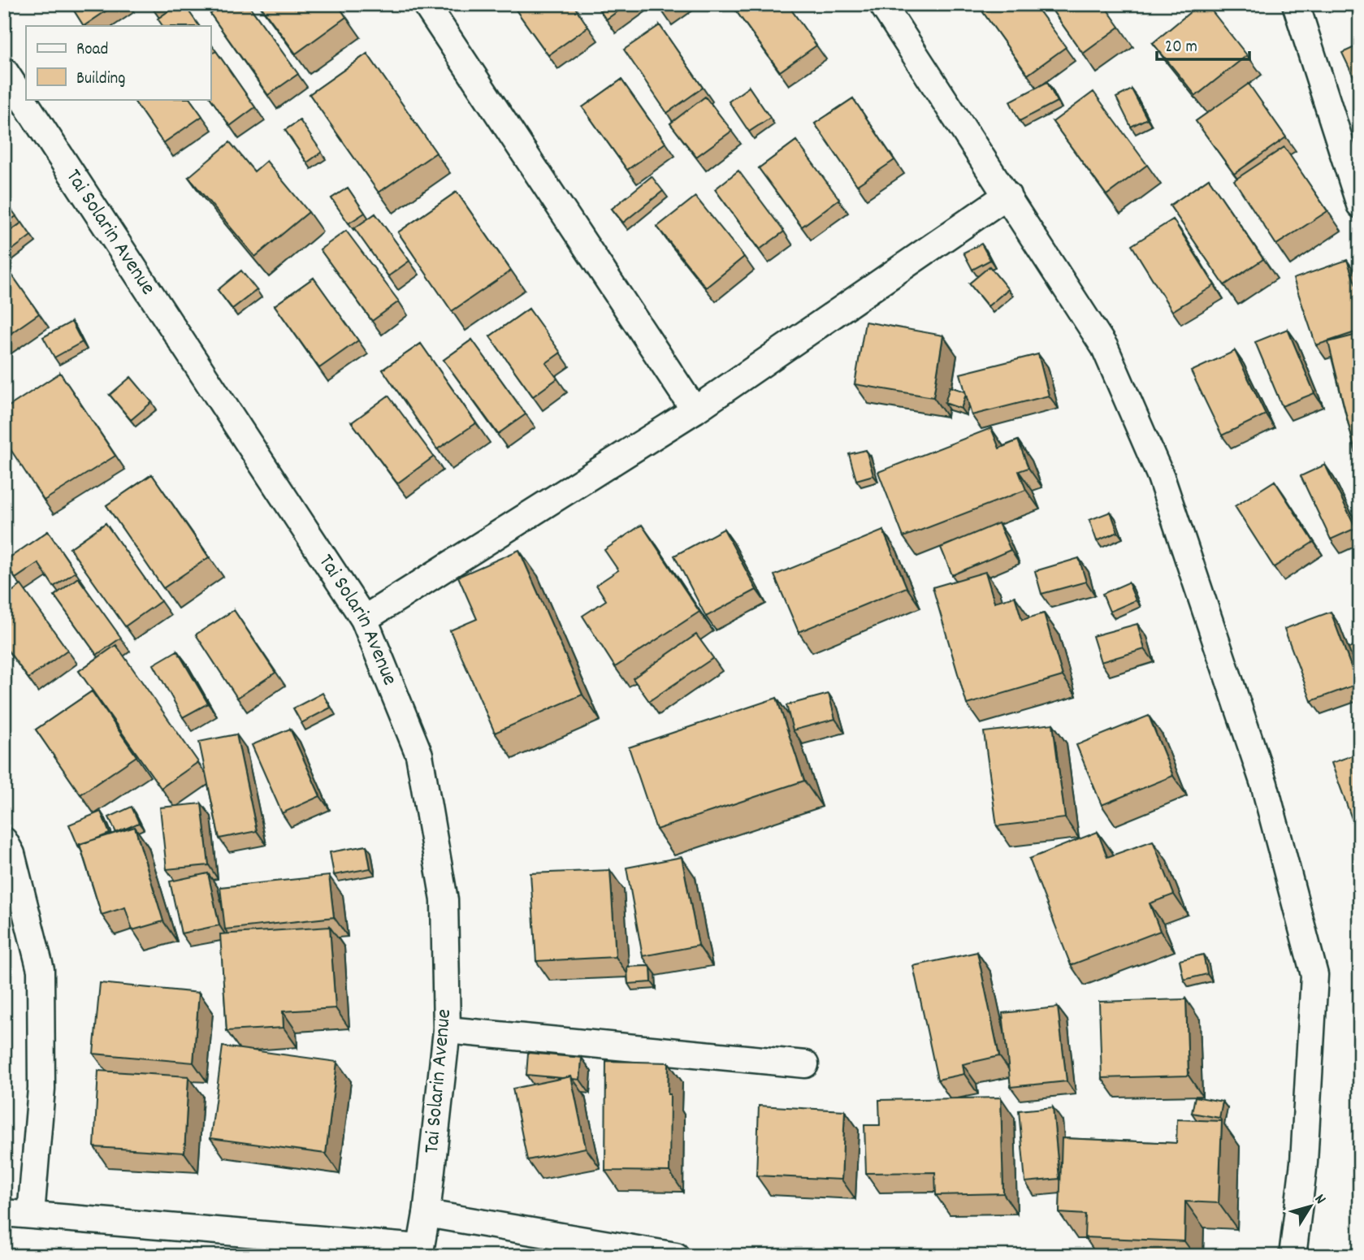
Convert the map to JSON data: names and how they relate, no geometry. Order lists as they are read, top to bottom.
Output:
{
  "streets": {
    "street": ["Tai Solarin Avenue"]
  },
  "legend": ["Road", "Building"],
  "scale_bar": "20 m",
  "north": "top right"
}
